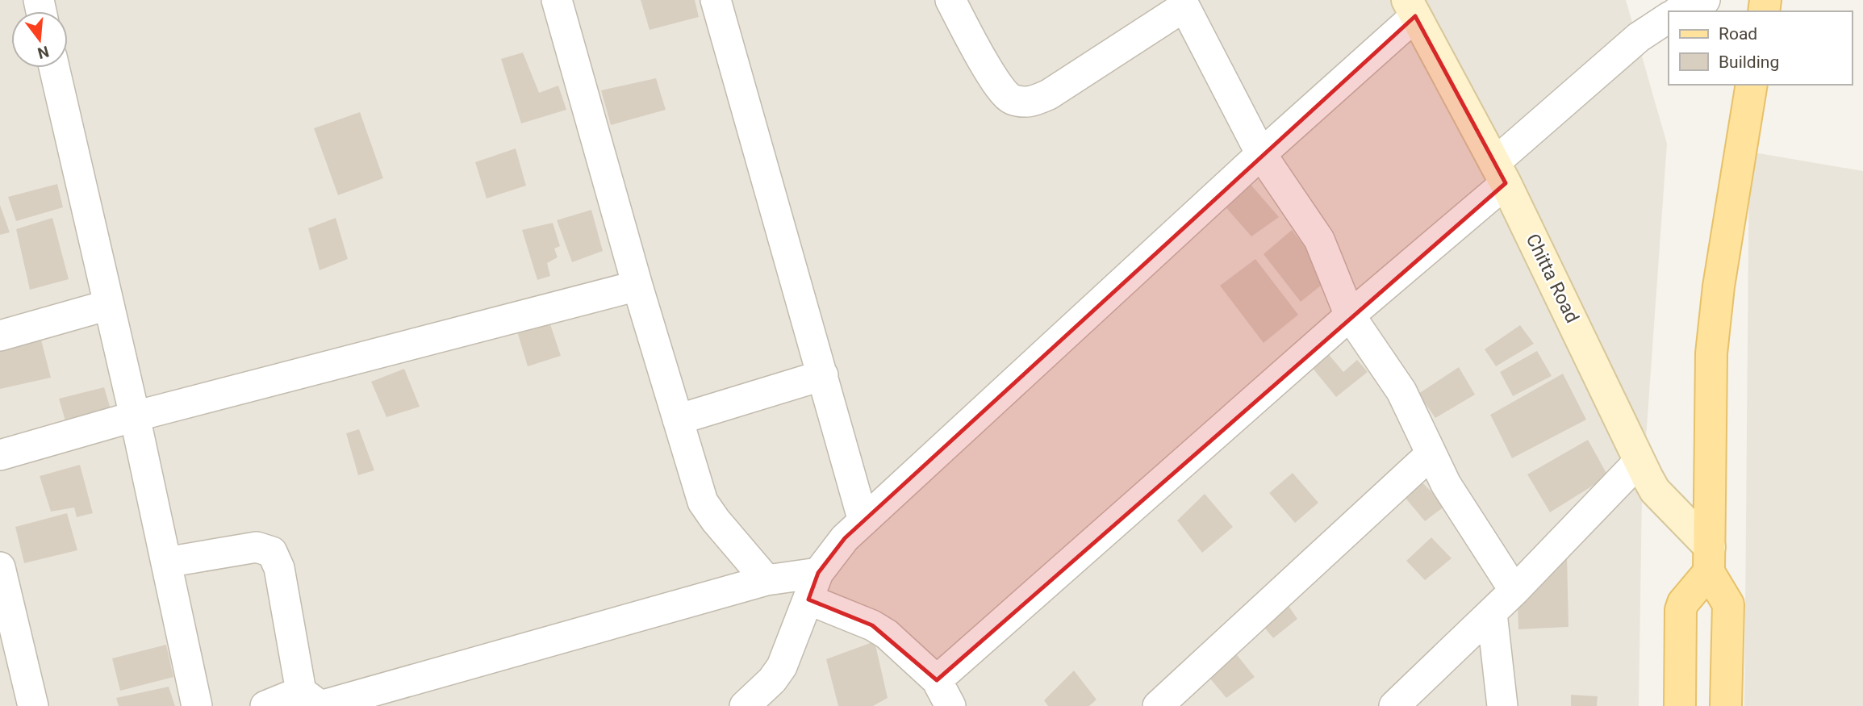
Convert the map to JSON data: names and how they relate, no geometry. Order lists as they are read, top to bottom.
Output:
{
  "streets": {
    "street": ["Chitta Road"]
  },
  "legend": ["Road", "Building"],
  "north": "bottom"
}
